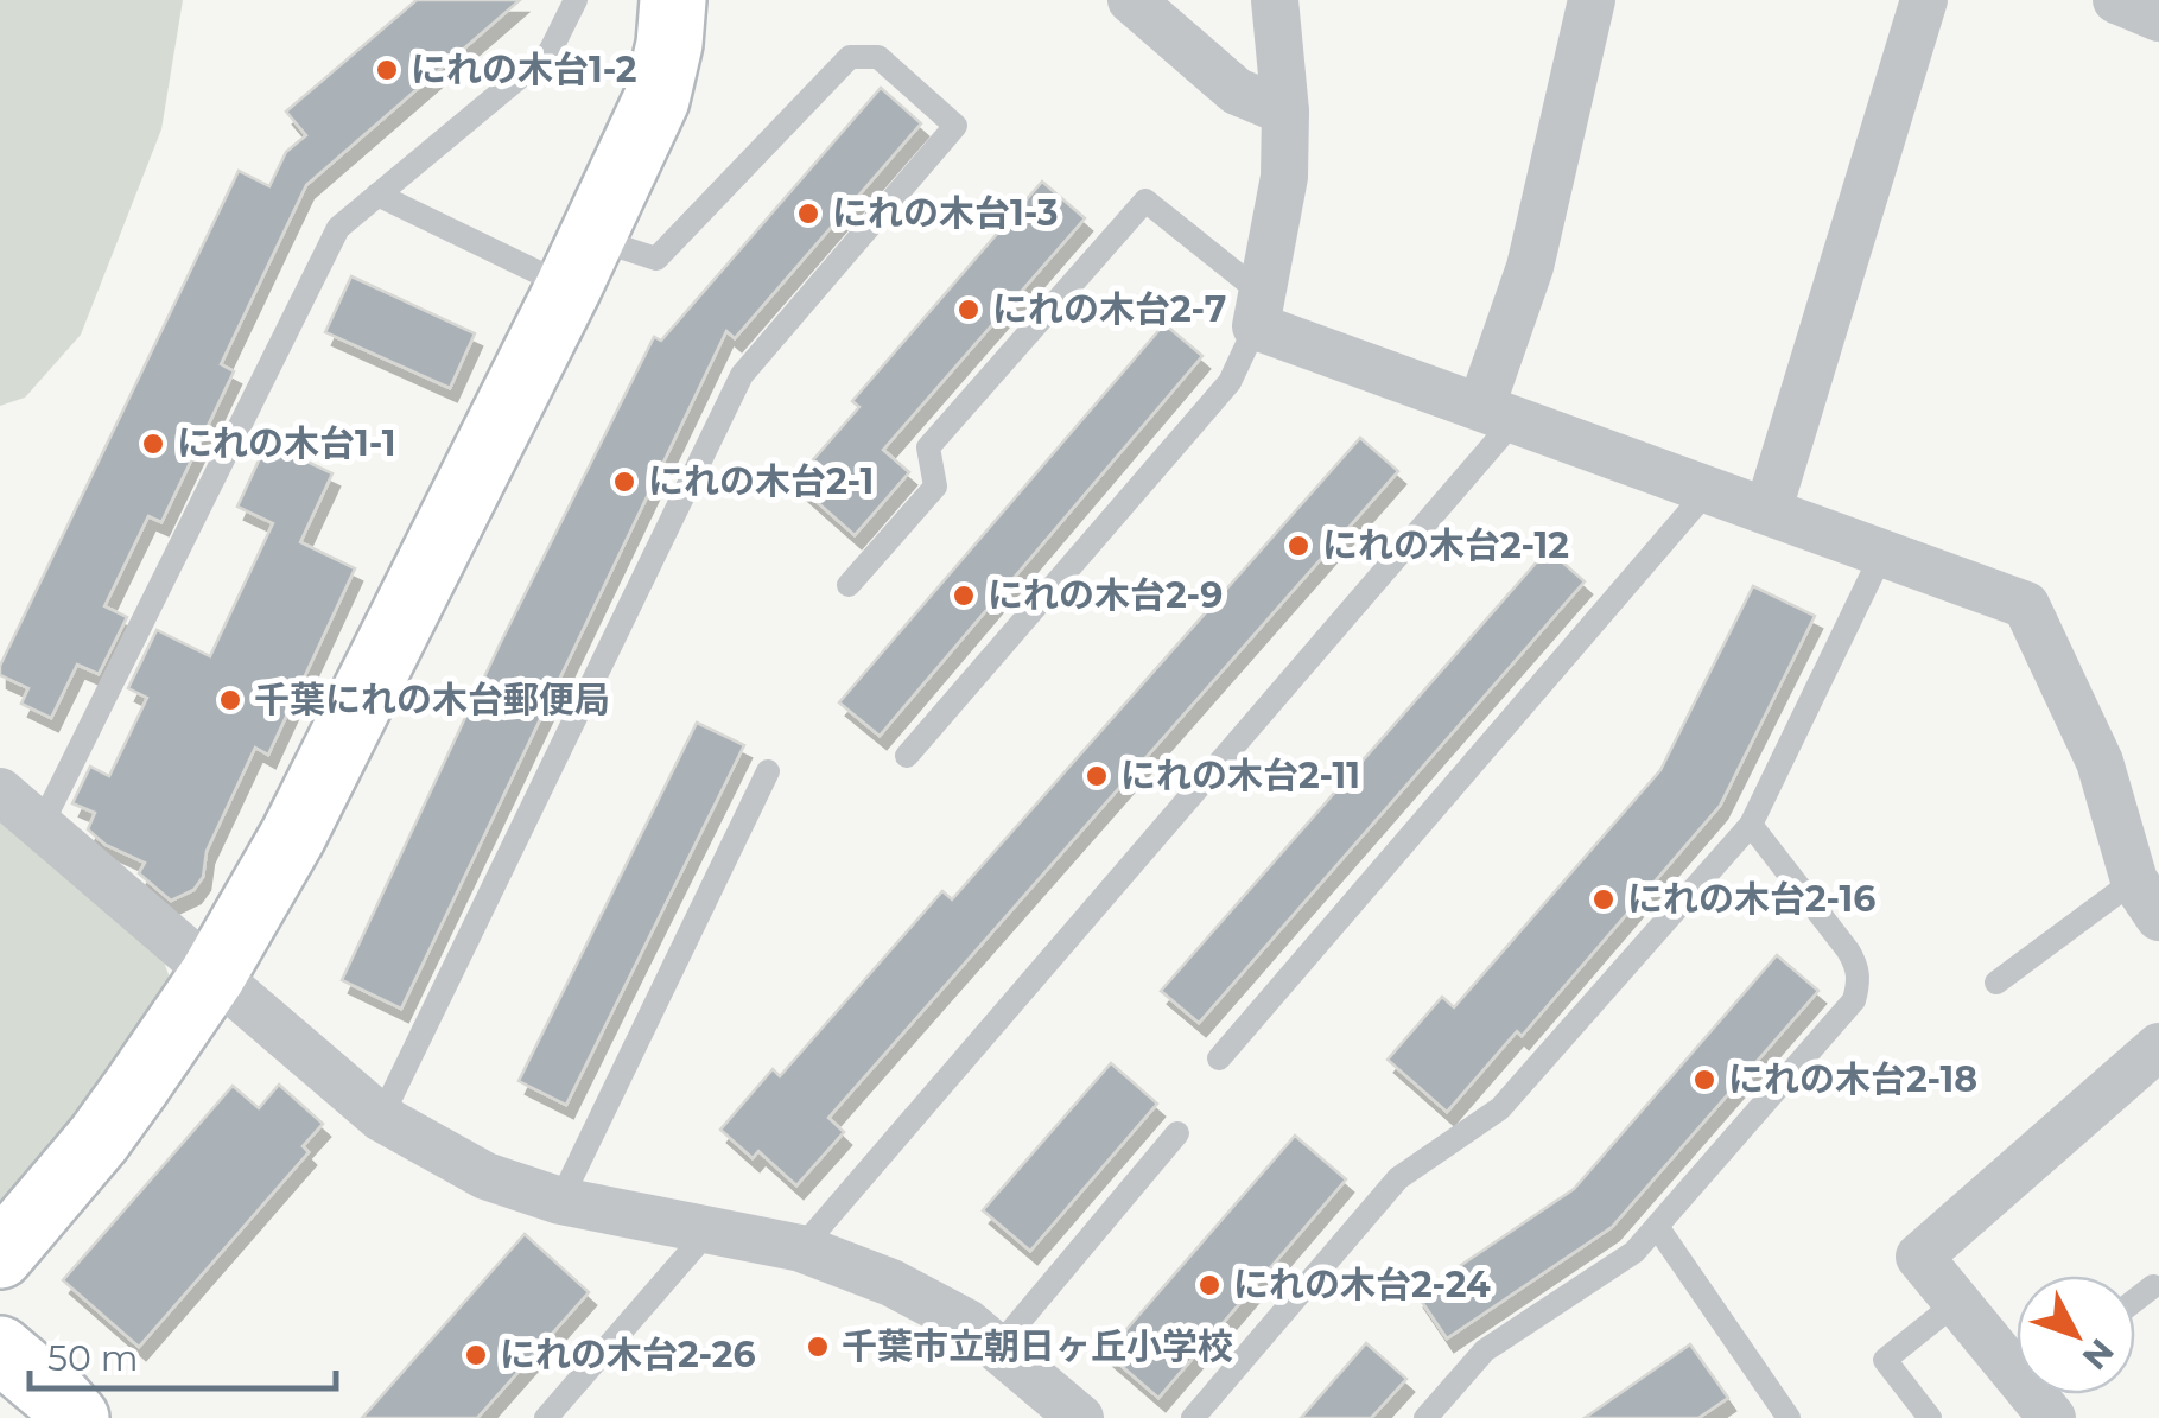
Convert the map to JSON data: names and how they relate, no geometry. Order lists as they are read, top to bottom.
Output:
{
  "places": [
    "にれの木台1-2",
    "にれの木台1-3",
    "にれの木台2-7",
    "にれの木台1-1",
    "にれの木台2-1",
    "にれの木台2-12",
    "にれの木台2-9",
    "千葉にれの木台郵便局",
    "にれの木台2-11",
    "にれの木台2-16",
    "にれの木台2-18",
    "にれの木台2-24",
    "千葉市立朝日ヶ丘小学校",
    "にれの木台2-26"
  ],
  "scale_bar": "50 m",
  "north": "bottom right"
}
